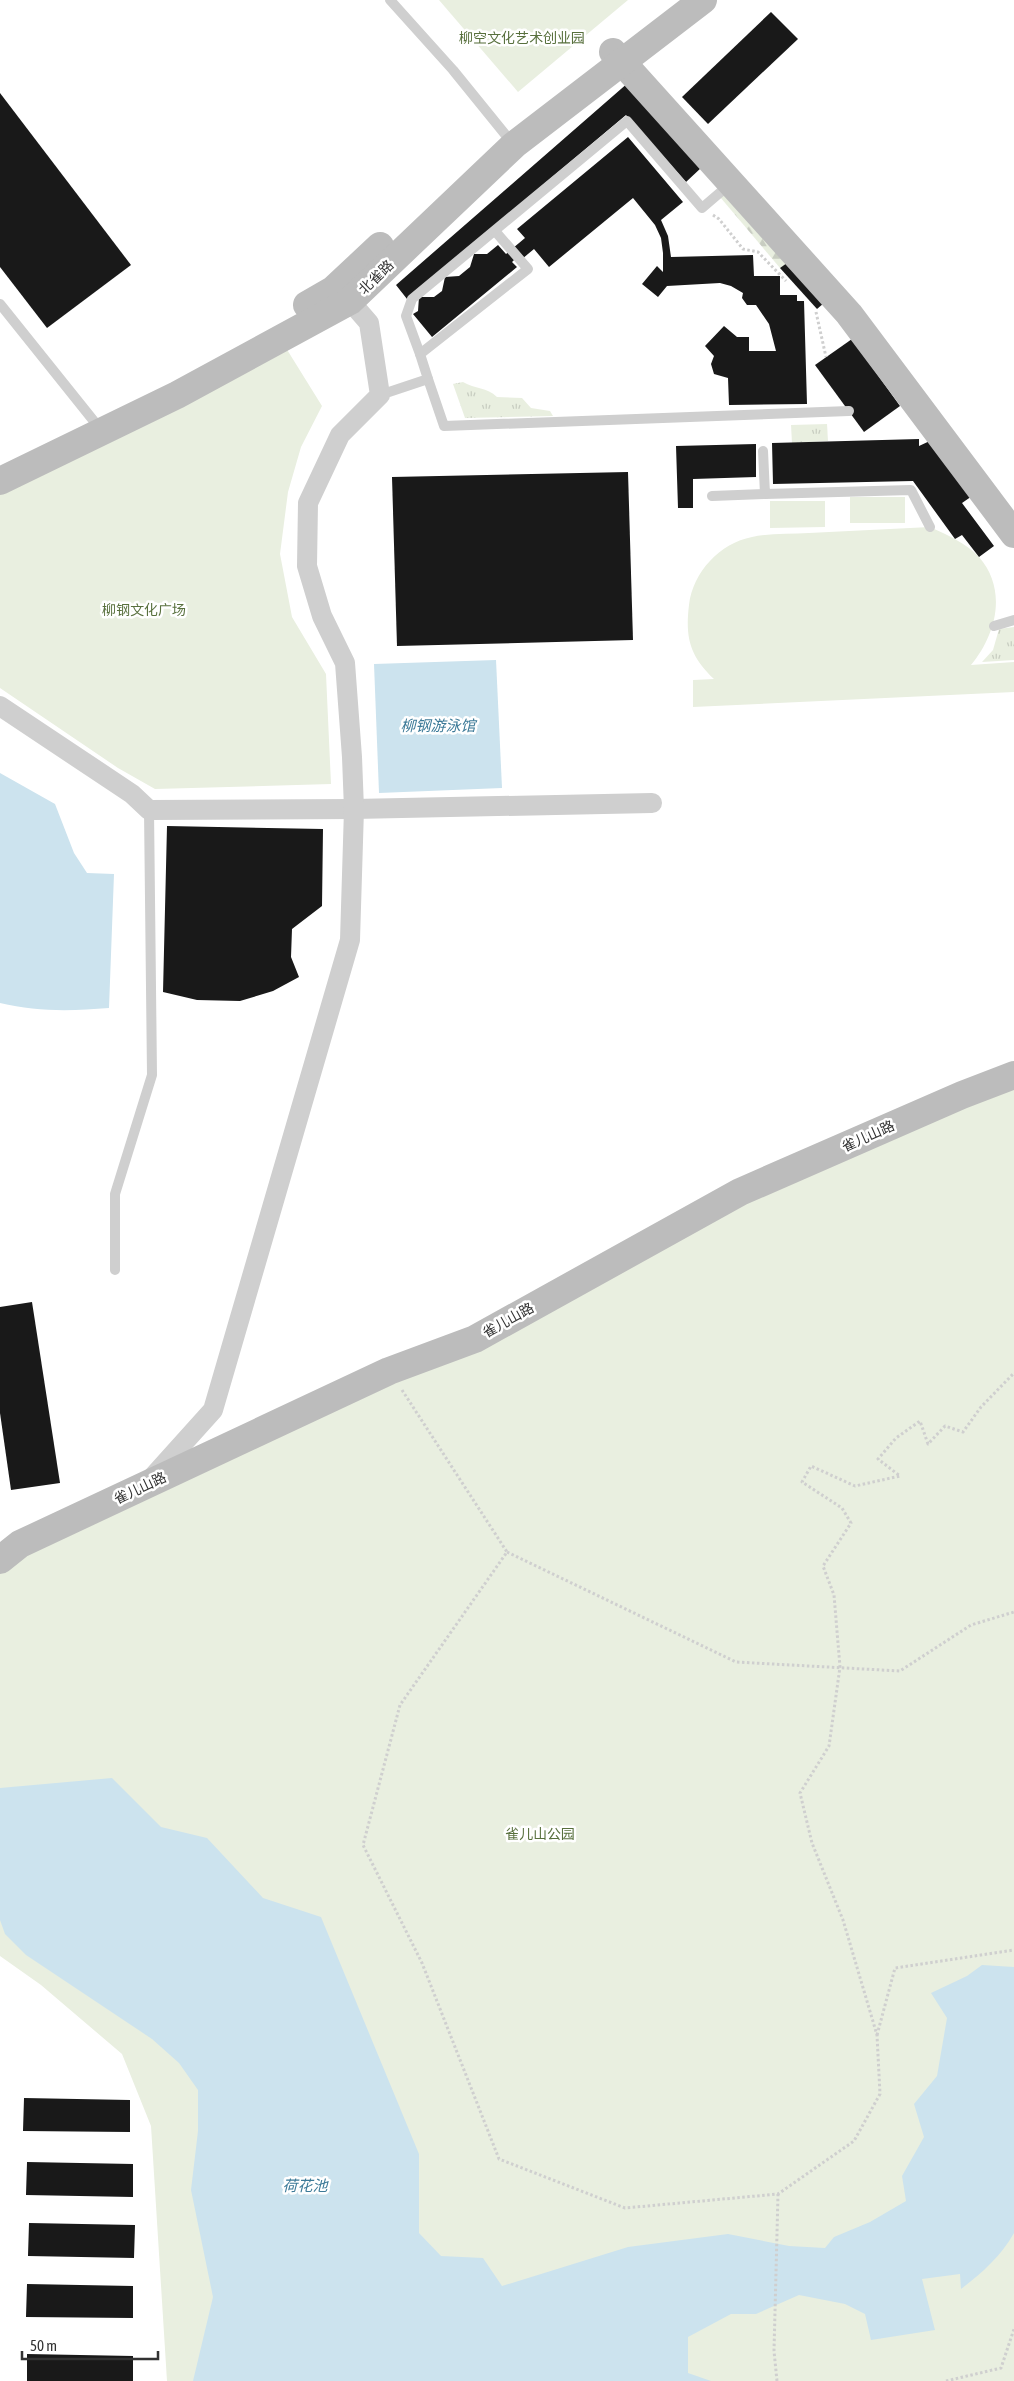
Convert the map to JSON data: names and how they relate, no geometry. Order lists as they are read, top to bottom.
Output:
{
  "streets": {
    "street": ["北雀路", "雀儿山路"]
  },
  "water": ["柳钢游泳馆", "荷花池"],
  "parks": ["柳空文化艺术创业园", "柳钢文化广场", "雀儿山公园"],
  "scale_bar": "50 m"
}
